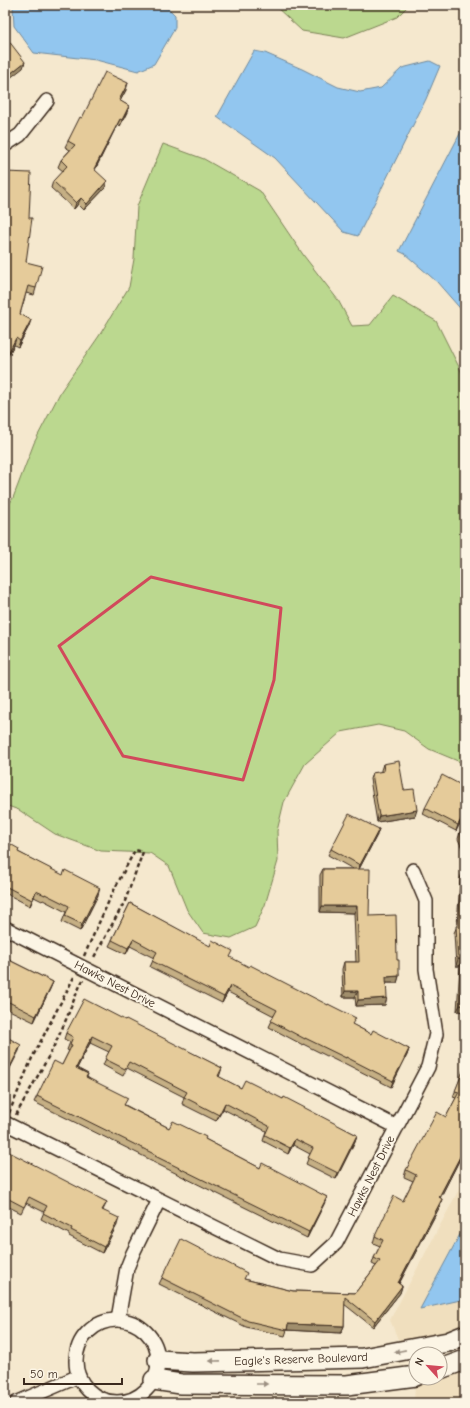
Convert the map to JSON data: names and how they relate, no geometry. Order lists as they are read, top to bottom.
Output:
{
  "streets": {
    "street": ["Hawks Nest Drive", "Eagle's Reserve Boulevard"]
  },
  "scale_bar": "50 m",
  "north": "top left"
}
